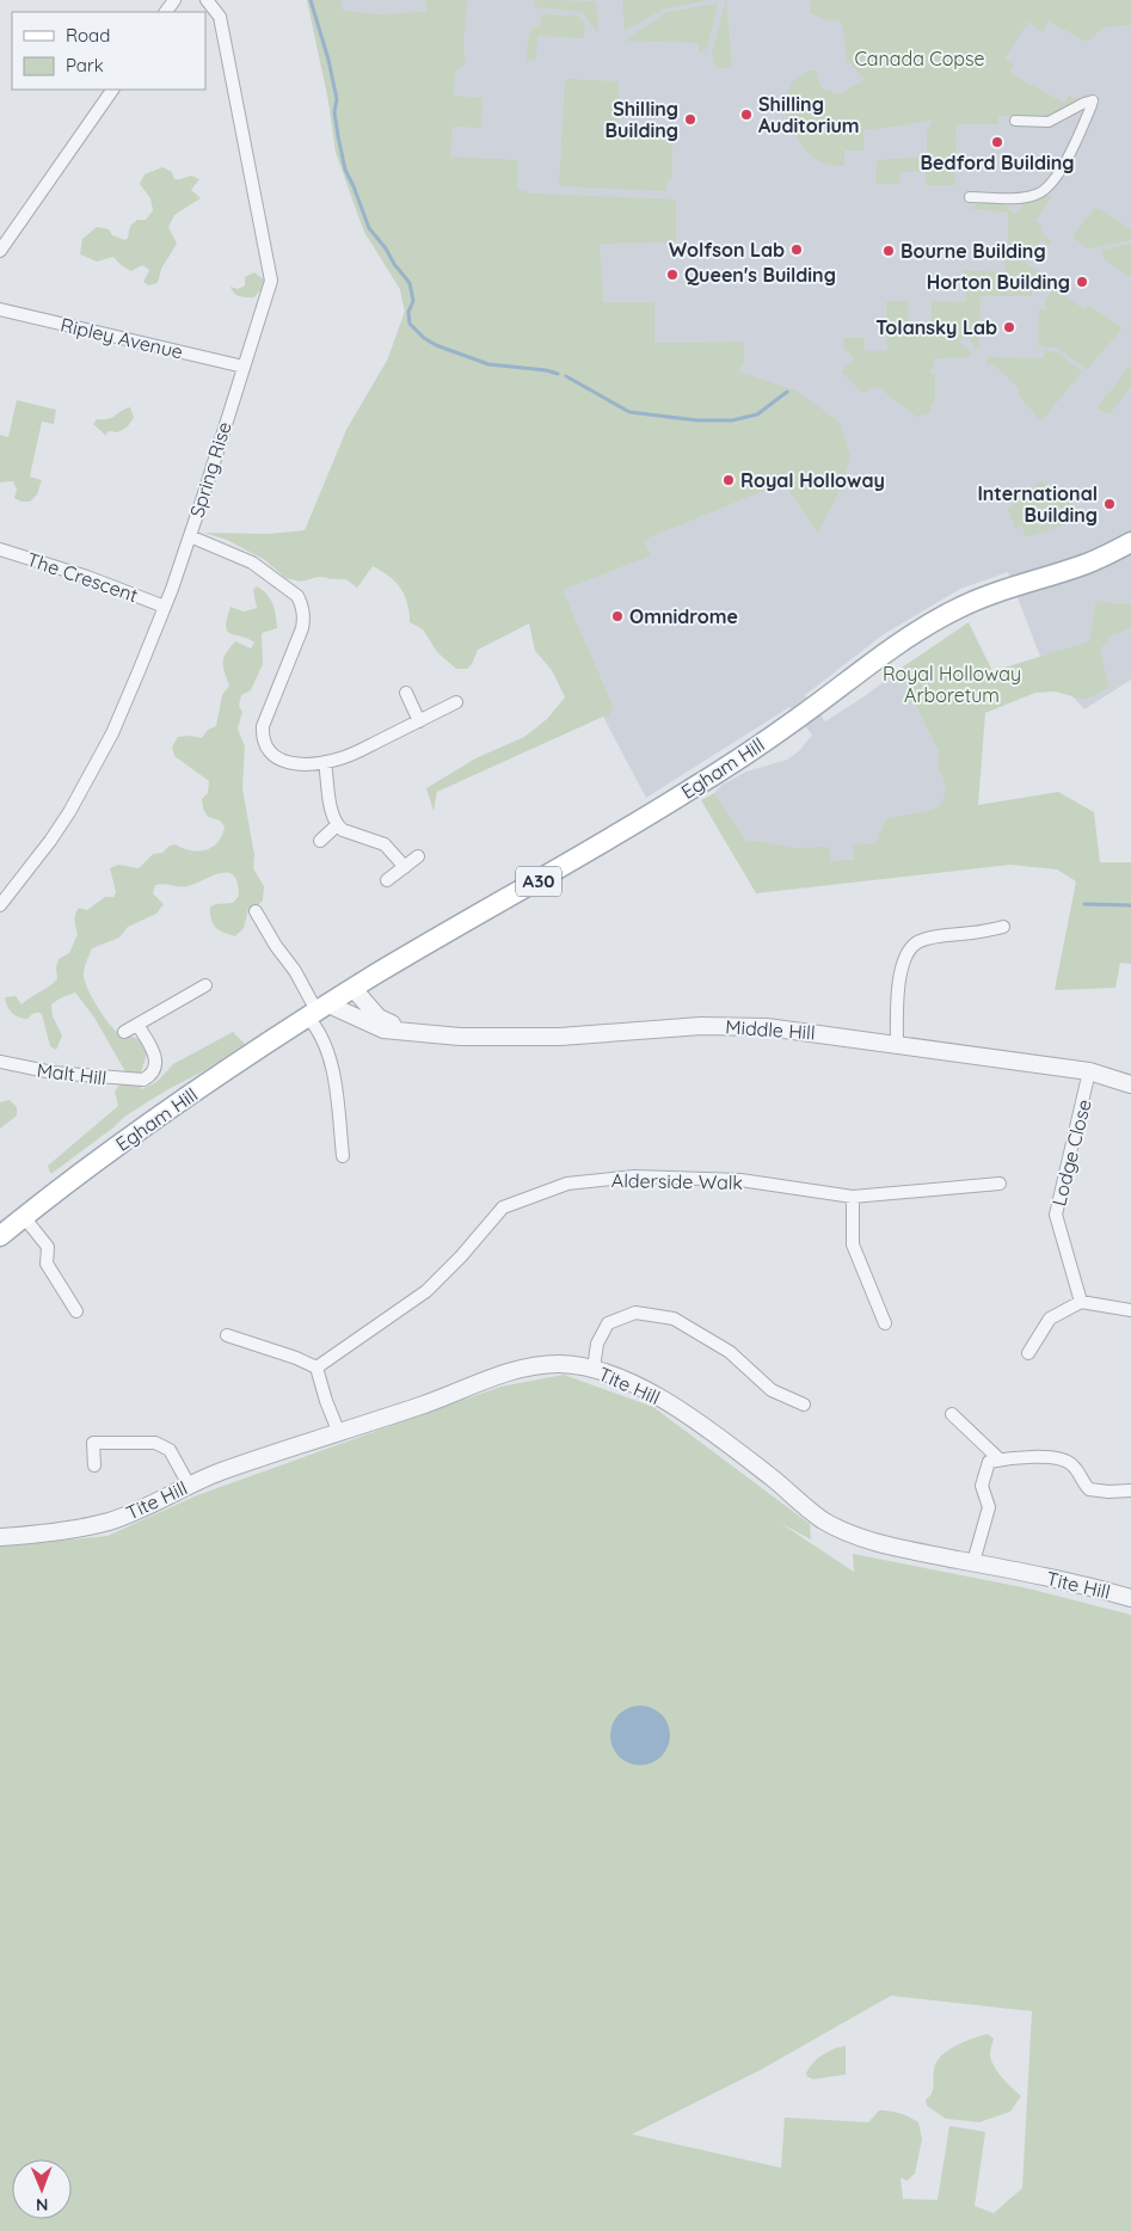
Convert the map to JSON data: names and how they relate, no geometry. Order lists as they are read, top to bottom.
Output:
{
  "streets": {
    "main road": ["Egham Hill", "A30"],
    "street": [
      "Ripley Avenue",
      "Spring Rise",
      "The Crescent",
      "Middle Hill",
      "Malt Hill",
      "Lodge Close",
      "Alderside Walk",
      "Tite Hill"
    ]
  },
  "crossings": [
    ["Ripley Avenue", "Spring Rise"],
    ["Spring Rise", "The Crescent"],
    ["Egham Hill", "Middle Hill"],
    ["Middle Hill", "Lodge Close"]
  ],
  "parks": ["Canada Copse", "Royal Holloway Arboretum"],
  "places": [
    "Shilling Auditorium",
    "Shilling Building",
    "Bedford Building",
    "Wolfson Lab",
    "Bourne Building",
    "Queen's Building",
    "Horton Building",
    "Tolansky Lab",
    "Royal Holloway",
    "International Building",
    "Omnidrome"
  ],
  "legend": ["Road", "Park"],
  "north": "bottom"
}
